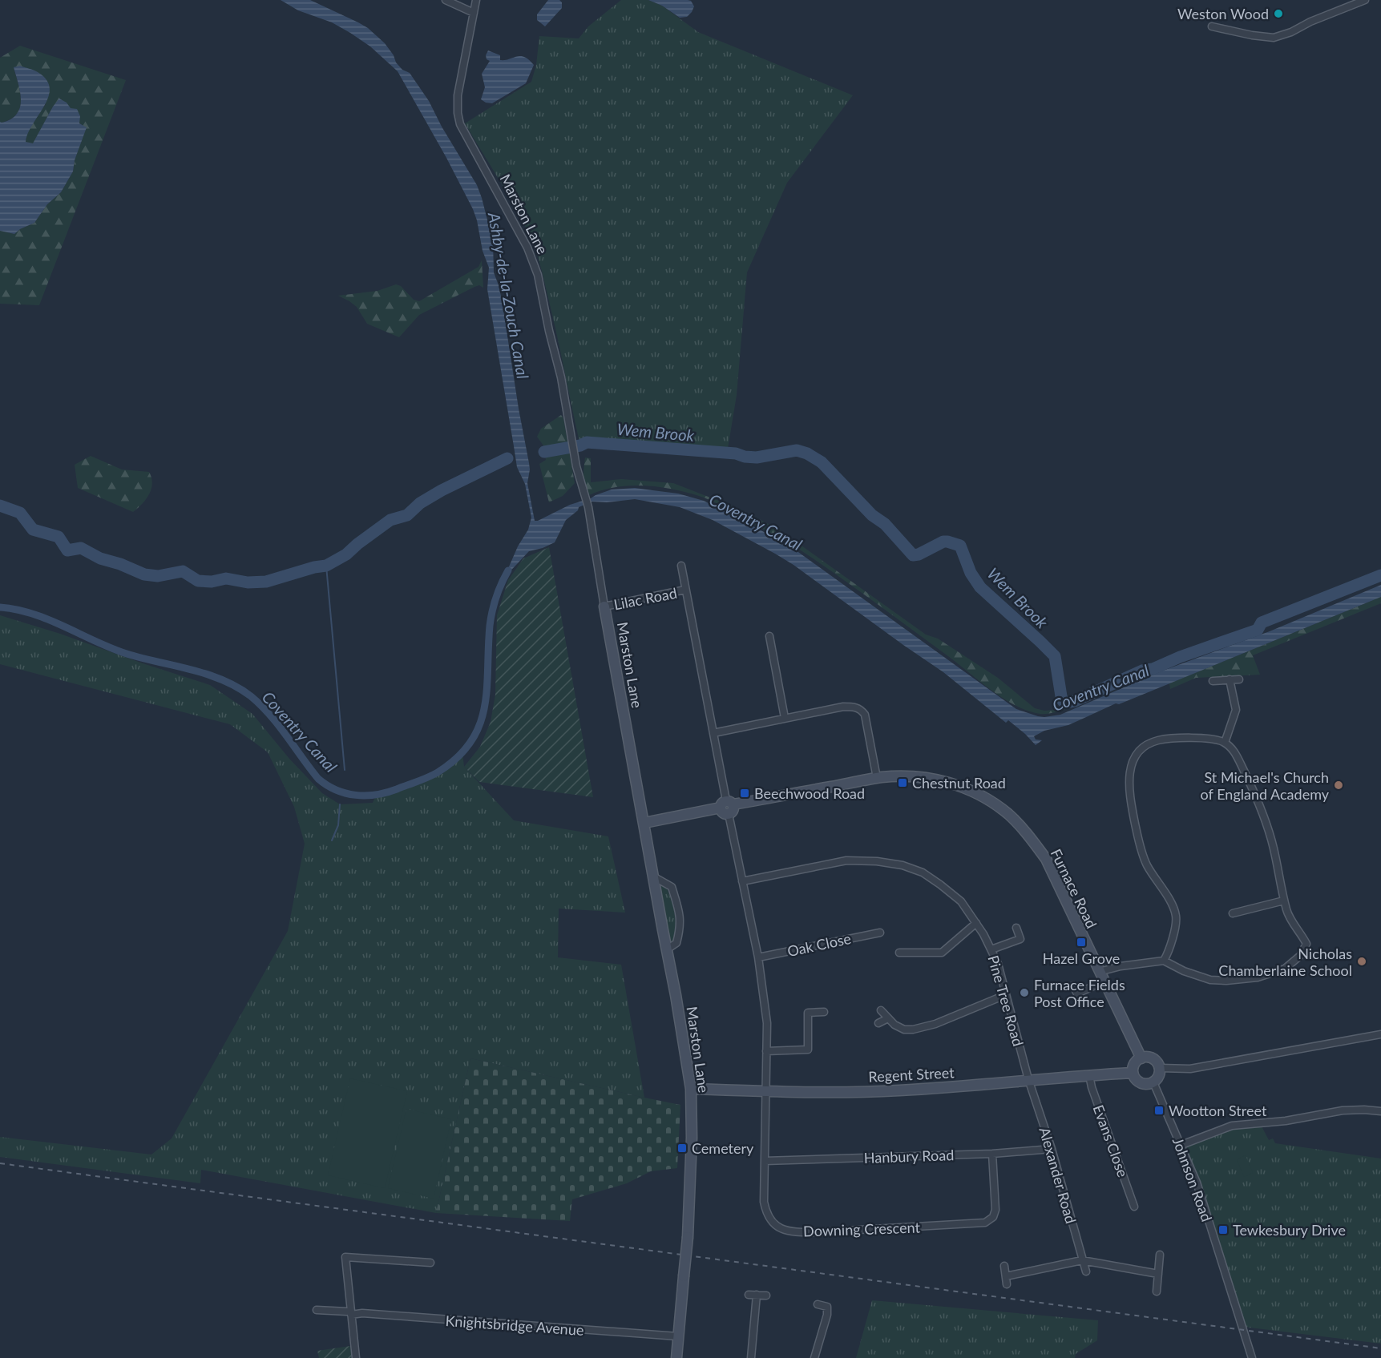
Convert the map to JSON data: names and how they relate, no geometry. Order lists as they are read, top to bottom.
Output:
{
  "streets": {
    "street": [
      "Marston Lane",
      "Lilac Road",
      "Furnace Road",
      "Oak Close",
      "Pine Tree Road",
      "Regent Street",
      "Evans Close",
      "Hanbury Road",
      "Alexander Road",
      "Johnson Road",
      "Downing Crescent",
      "Knightsbridge Avenue"
    ]
  },
  "crossings": [
    ["Marston Lane", "Lilac Road"],
    ["Marston Lane", "Furnace Road"],
    ["Marston Lane", "Regent Street"],
    ["Marston Lane", "Knightsbridge Avenue"],
    ["Furnace Road", "Regent Street"],
    ["Furnace Road", "Johnson Road"],
    ["Pine Tree Road", "Regent Street"],
    ["Pine Tree Road", "Alexander Road"],
    ["Regent Street", "Evans Close"],
    ["Regent Street", "Alexander Road"],
    ["Regent Street", "Johnson Road"],
    ["Regent Street", "Downing Crescent"],
    ["Hanbury Road", "Alexander Road"],
    ["Hanbury Road", "Downing Crescent"]
  ],
  "water": ["Ashby-de-la-Zouch Canal", "Wem Brook", "Coventry Canal"],
  "places": {
    "other": [
      "Weston Wood",
      "St Michael's Church of England Academy",
      "Nicholas Chamberlaine School",
      "Furnace Fields Post Office"
    ],
    "transit": [
      "Chestnut Road",
      "Beechwood Road",
      "Hazel Grove",
      "Wootton Street",
      "Cemetery",
      "Tewkesbury Drive"
    ]
  }
}
